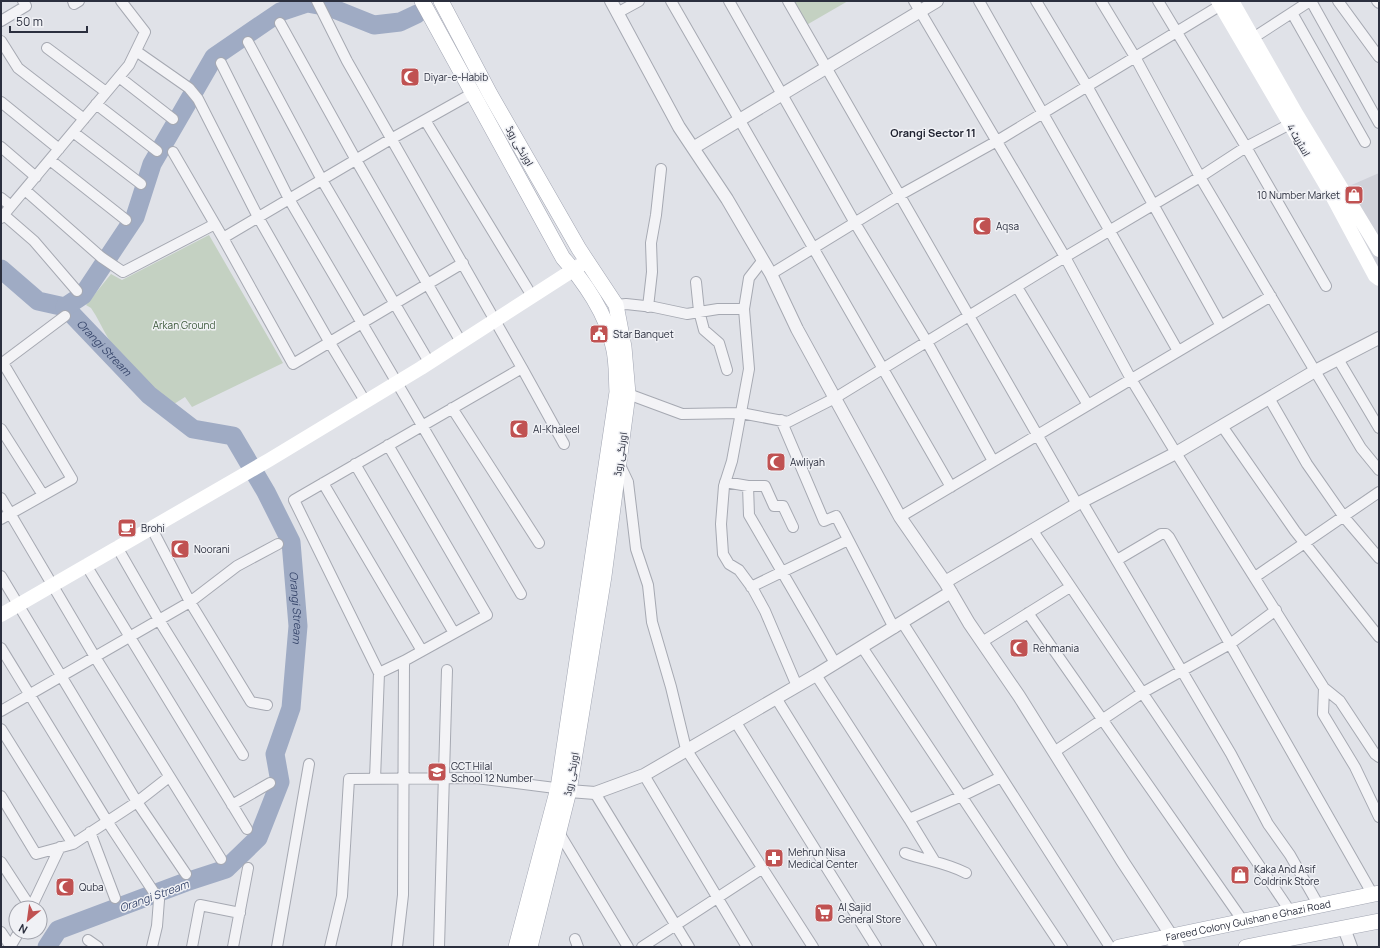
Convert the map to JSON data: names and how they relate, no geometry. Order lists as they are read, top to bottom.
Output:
{
  "streets": {
    "main road": ["اسٹریٹ 4", "اورنگی روڈ", "Fareed Colony Gulshan e Ghazi Road"]
  },
  "districts": ["Orangi Sector 11"],
  "water": ["Orangi Stream"],
  "parks": ["Arkan Ground"],
  "places": {
    "mosque": [
      "Diyar-e-Habib",
      "Aqsa",
      "Al-Khaleel",
      "Awliyah",
      "Noorani",
      "Rehmania",
      "Quba"
    ],
    "shop": ["10 Number Market", "Kaka And Asif Coldrink Store"],
    "public building": ["Star Banquet"],
    "cafe": ["Brohi"],
    "school or university": ["GCT Hilal School 12 Number"],
    "pharmacy": ["Mehrun Nisa Medical Center"],
    "supermarket": ["Al Sajid General Store"]
  },
  "scale_bar": "50 m",
  "north": "bottom left"
}
